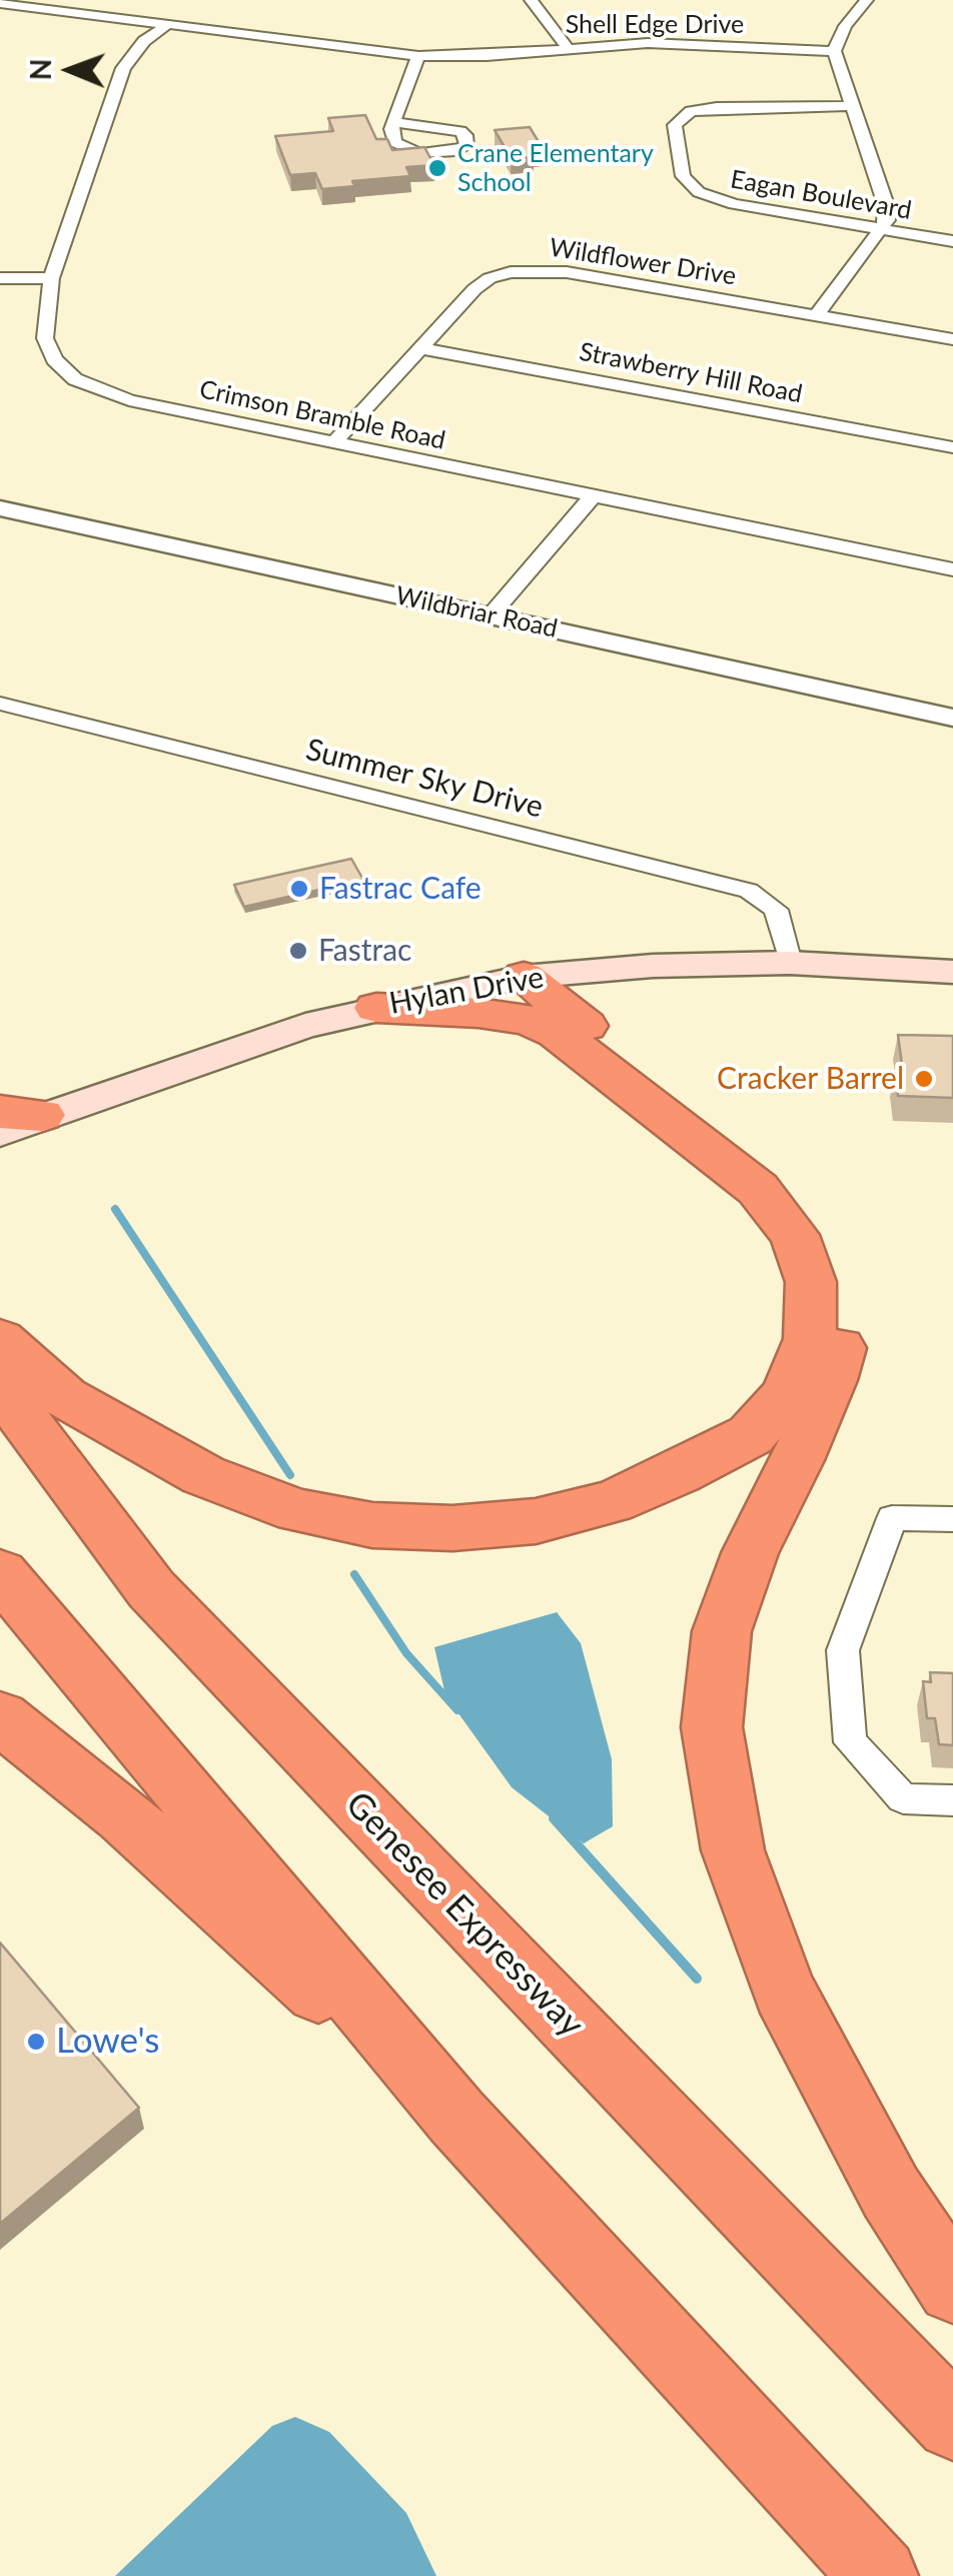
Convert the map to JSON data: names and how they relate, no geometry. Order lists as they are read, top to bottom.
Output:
{
  "streets": {
    "highway": ["Genesee Expressway"],
    "main road": ["Hylan Drive"],
    "street": [
      "Shell Edge Drive",
      "Eagan Boulevard",
      "Wildflower Drive",
      "Strawberry Hill Road",
      "Crimson Bramble Road",
      "Wildbriar Road",
      "Summer Sky Drive"
    ]
  },
  "crossings": [
    ["Shell Edge Drive", "Crimson Bramble Road"],
    ["Wildflower Drive", "Strawberry Hill Road"],
    ["Wildflower Drive", "Crimson Bramble Road"],
    ["Summer Sky Drive", "Hylan Drive"]
  ],
  "places": [
    "Crane Elementary School",
    "Fastrac Cafe",
    "Fastrac",
    "Cracker Barrel",
    "Lowe's"
  ],
  "north": "left"
}
